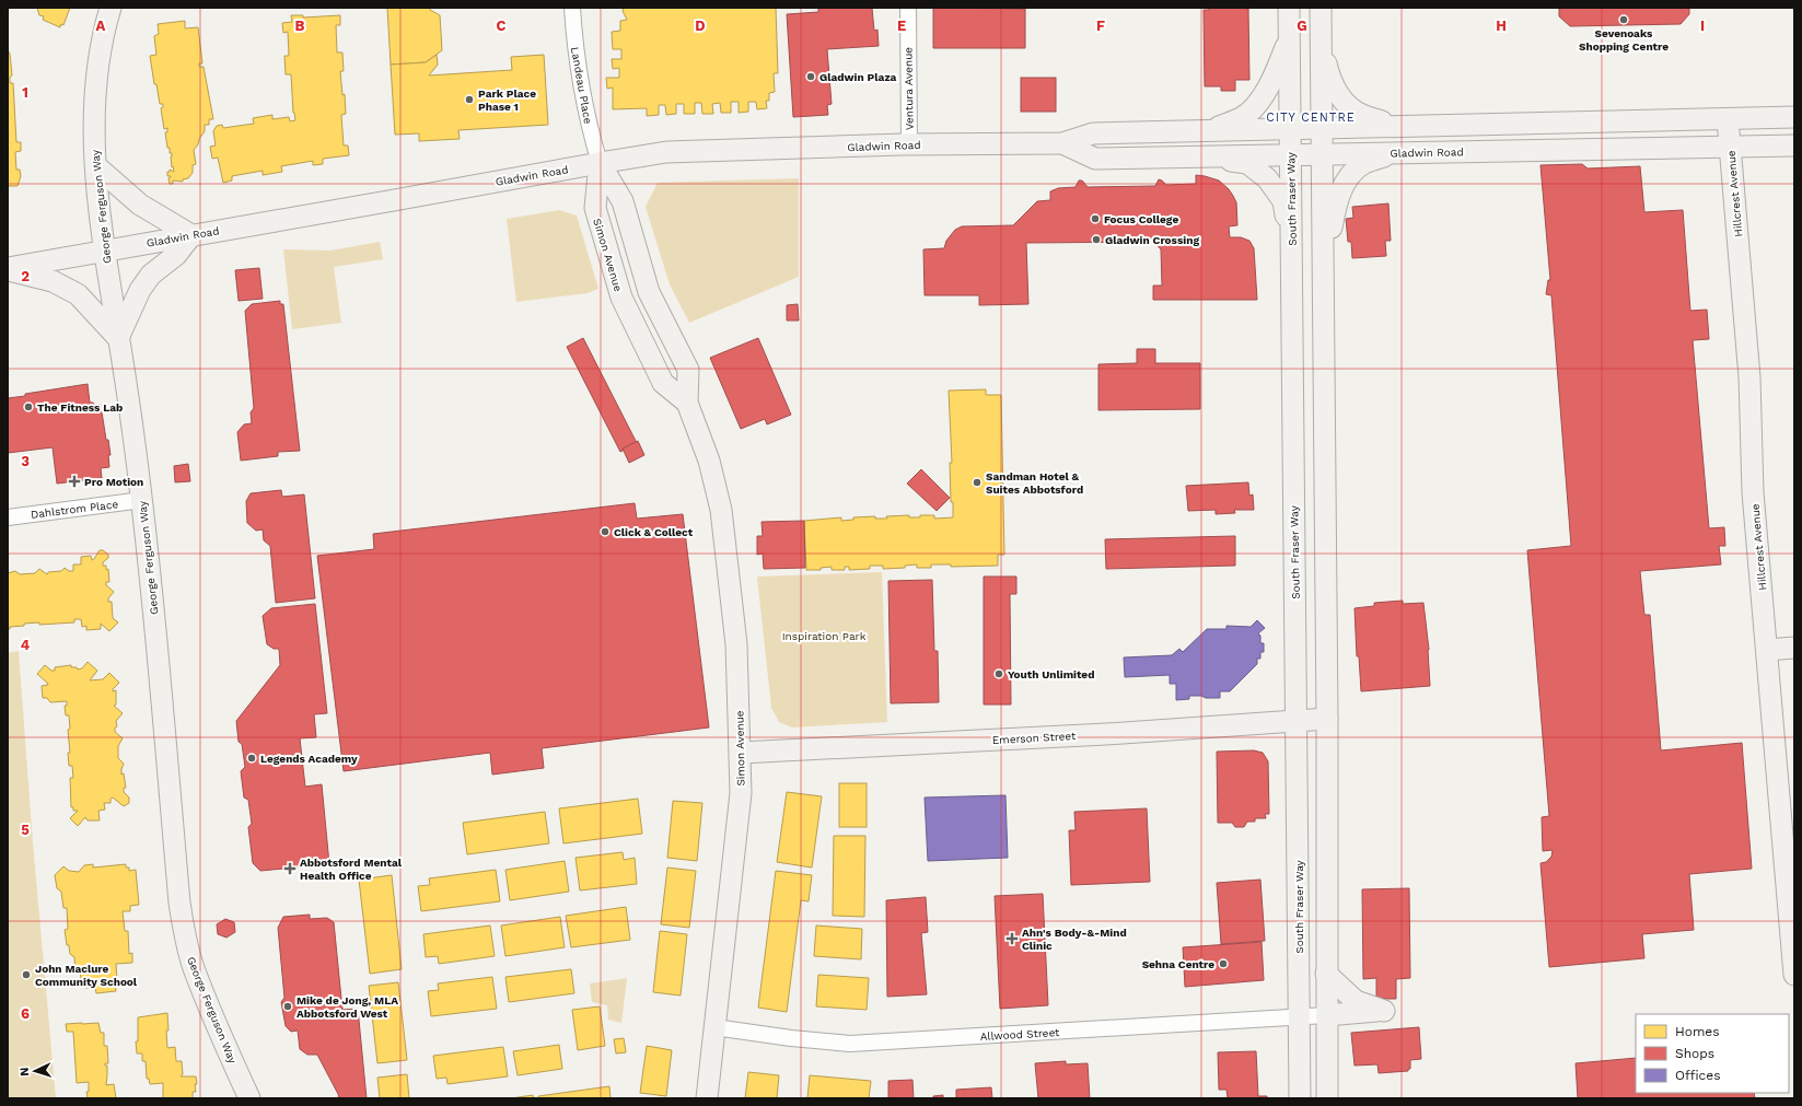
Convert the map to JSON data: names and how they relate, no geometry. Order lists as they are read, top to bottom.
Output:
{
  "streets": {
    "main road": [
      "Gladwin Road",
      "Hillcrest Avenue",
      "South Fraser Way",
      "George Ferguson Way",
      "Simon Avenue",
      "Emerson Street"
    ],
    "street": [
      "Landeau Place",
      "Ventura Avenue",
      "Dahlstrom Place",
      "Allwood Street"
    ]
  },
  "crossings": [
    ["Landeau Place", "Gladwin Road"],
    ["Landeau Place", "Simon Avenue"],
    ["Ventura Avenue", "Gladwin Road"],
    ["Gladwin Road", "Hillcrest Avenue"],
    ["Gladwin Road", "South Fraser Way"],
    ["Gladwin Road", "George Ferguson Way"],
    ["Gladwin Road", "Simon Avenue"],
    ["South Fraser Way", "Emerson Street"],
    ["South Fraser Way", "Allwood Street"],
    ["George Ferguson Way", "Dahlstrom Place"],
    ["Simon Avenue", "Emerson Street"],
    ["Simon Avenue", "Allwood Street"]
  ],
  "districts": ["CITY CENTRE"],
  "parks": ["Inspiration Park"],
  "places": {
    "other": [
      "Sevenoaks Shopping Centre",
      "Gladwin Plaza",
      "Park Place Phase 1",
      "Focus College",
      "Gladwin Crossing",
      "The Fitness Lab",
      "Sandman Hotel & Suites Abbotsford",
      "Click & Collect",
      "Youth Unlimited",
      "Legends Academy",
      "Sehna Centre",
      "John Maclure Community School",
      "Mike de Jong, MLA Abbotsford West"
    ],
    "health": ["Pro Motion", "Abbotsford Mental Health Office", "Ahn's Body-&-Mind Clinic"]
  },
  "legend": ["Homes", "Shops", "Offices"],
  "north": "left",
  "grid": {
    "columns": [
      "A",
      "B",
      "C",
      "D",
      "E",
      "F",
      "G",
      "H",
      "I"
    ],
    "rows": [
      "1",
      "2",
      "3",
      "4",
      "5",
      "6"
    ]
  }
}
